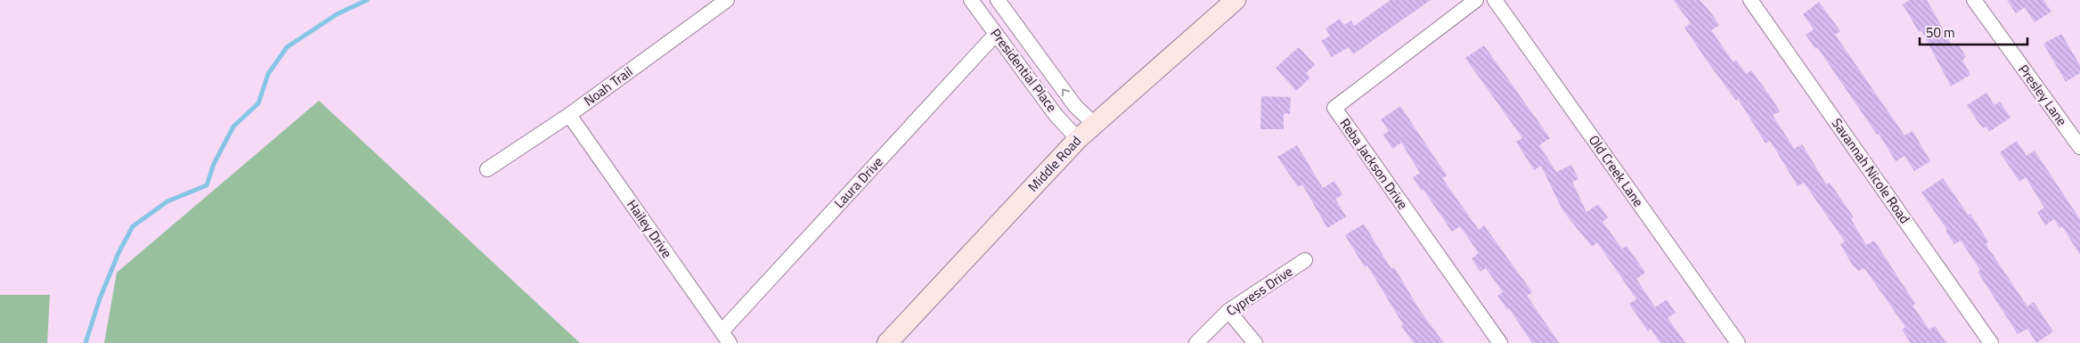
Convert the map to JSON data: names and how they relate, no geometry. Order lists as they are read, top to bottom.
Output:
{
  "streets": {
    "main road": ["Middle Road"],
    "street": [
      "Presidential Place",
      "Noah Trail",
      "Presley Lane",
      "Reba Jackson Drive",
      "Old Creek Lane",
      "Savannah Nicole Road",
      "Laura Drive",
      "Hailey Drive",
      "Cypress Drive"
    ]
  },
  "crossings": [
    ["Presidential Place", "Middle Road"],
    ["Presidential Place", "Laura Drive"],
    ["Noah Trail", "Hailey Drive"],
    ["Laura Drive", "Hailey Drive"]
  ],
  "scale_bar": "50 m"
}
